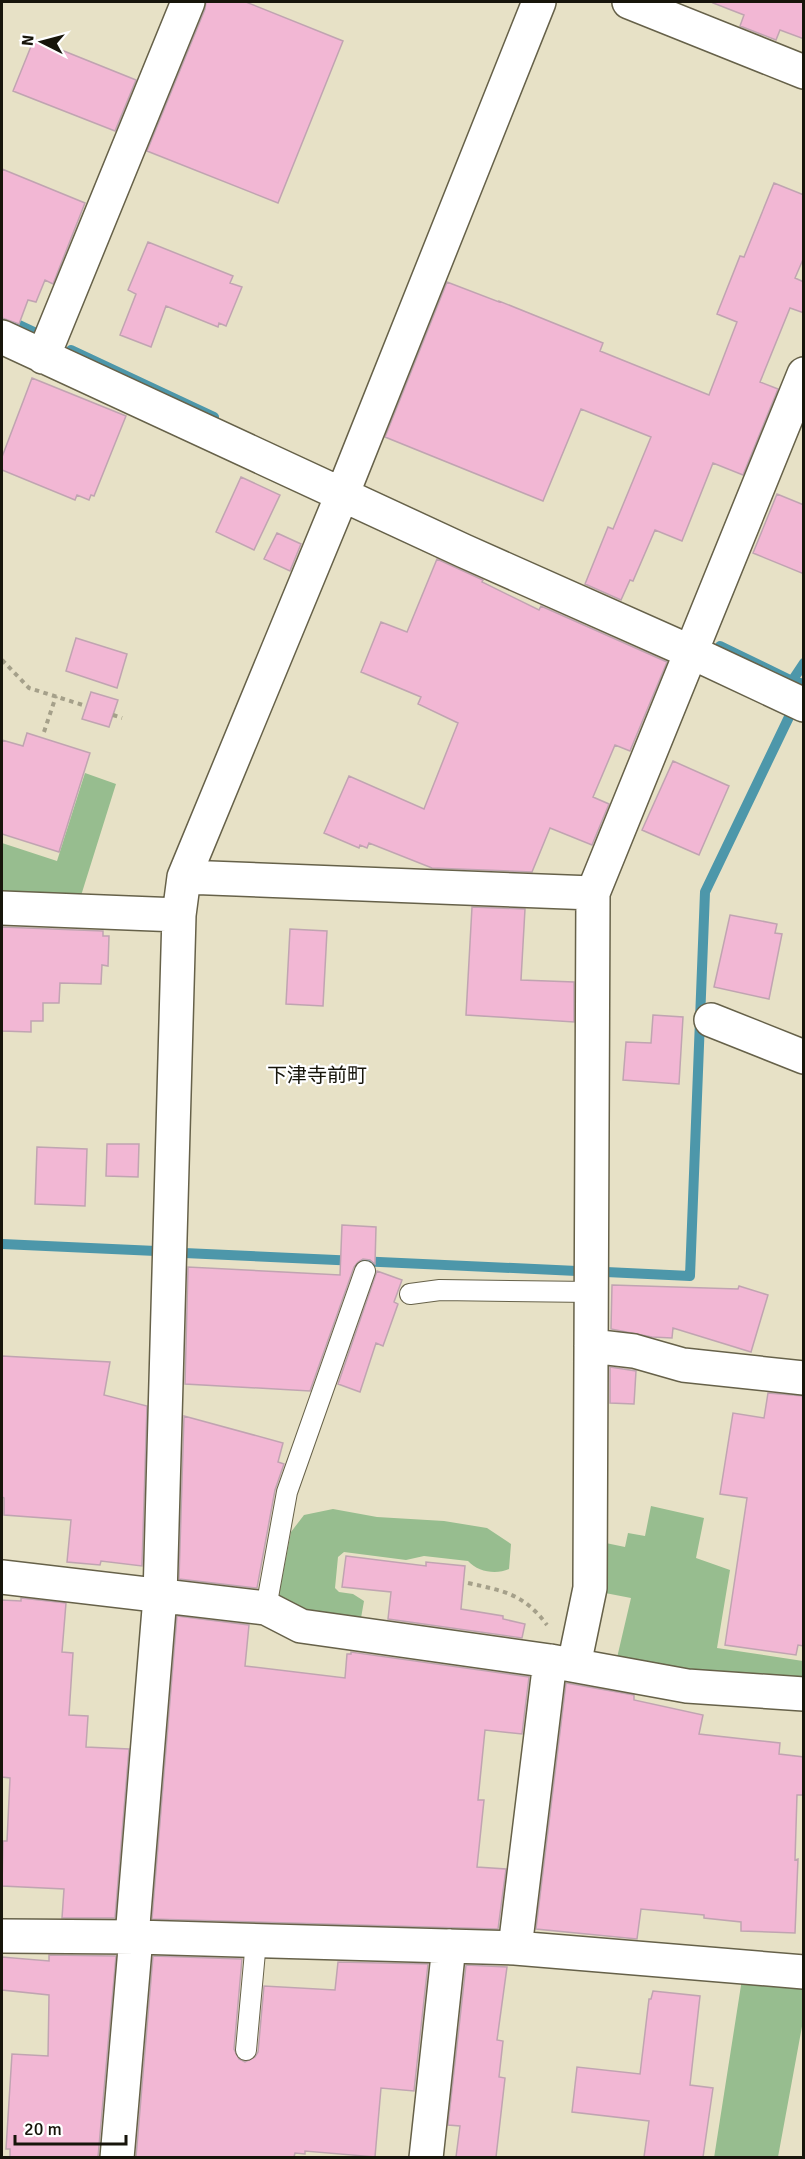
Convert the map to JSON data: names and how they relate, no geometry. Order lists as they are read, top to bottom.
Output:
{
  "districts": ["下津寺前町"],
  "scale_bar": "20 m",
  "north": "left"
}
